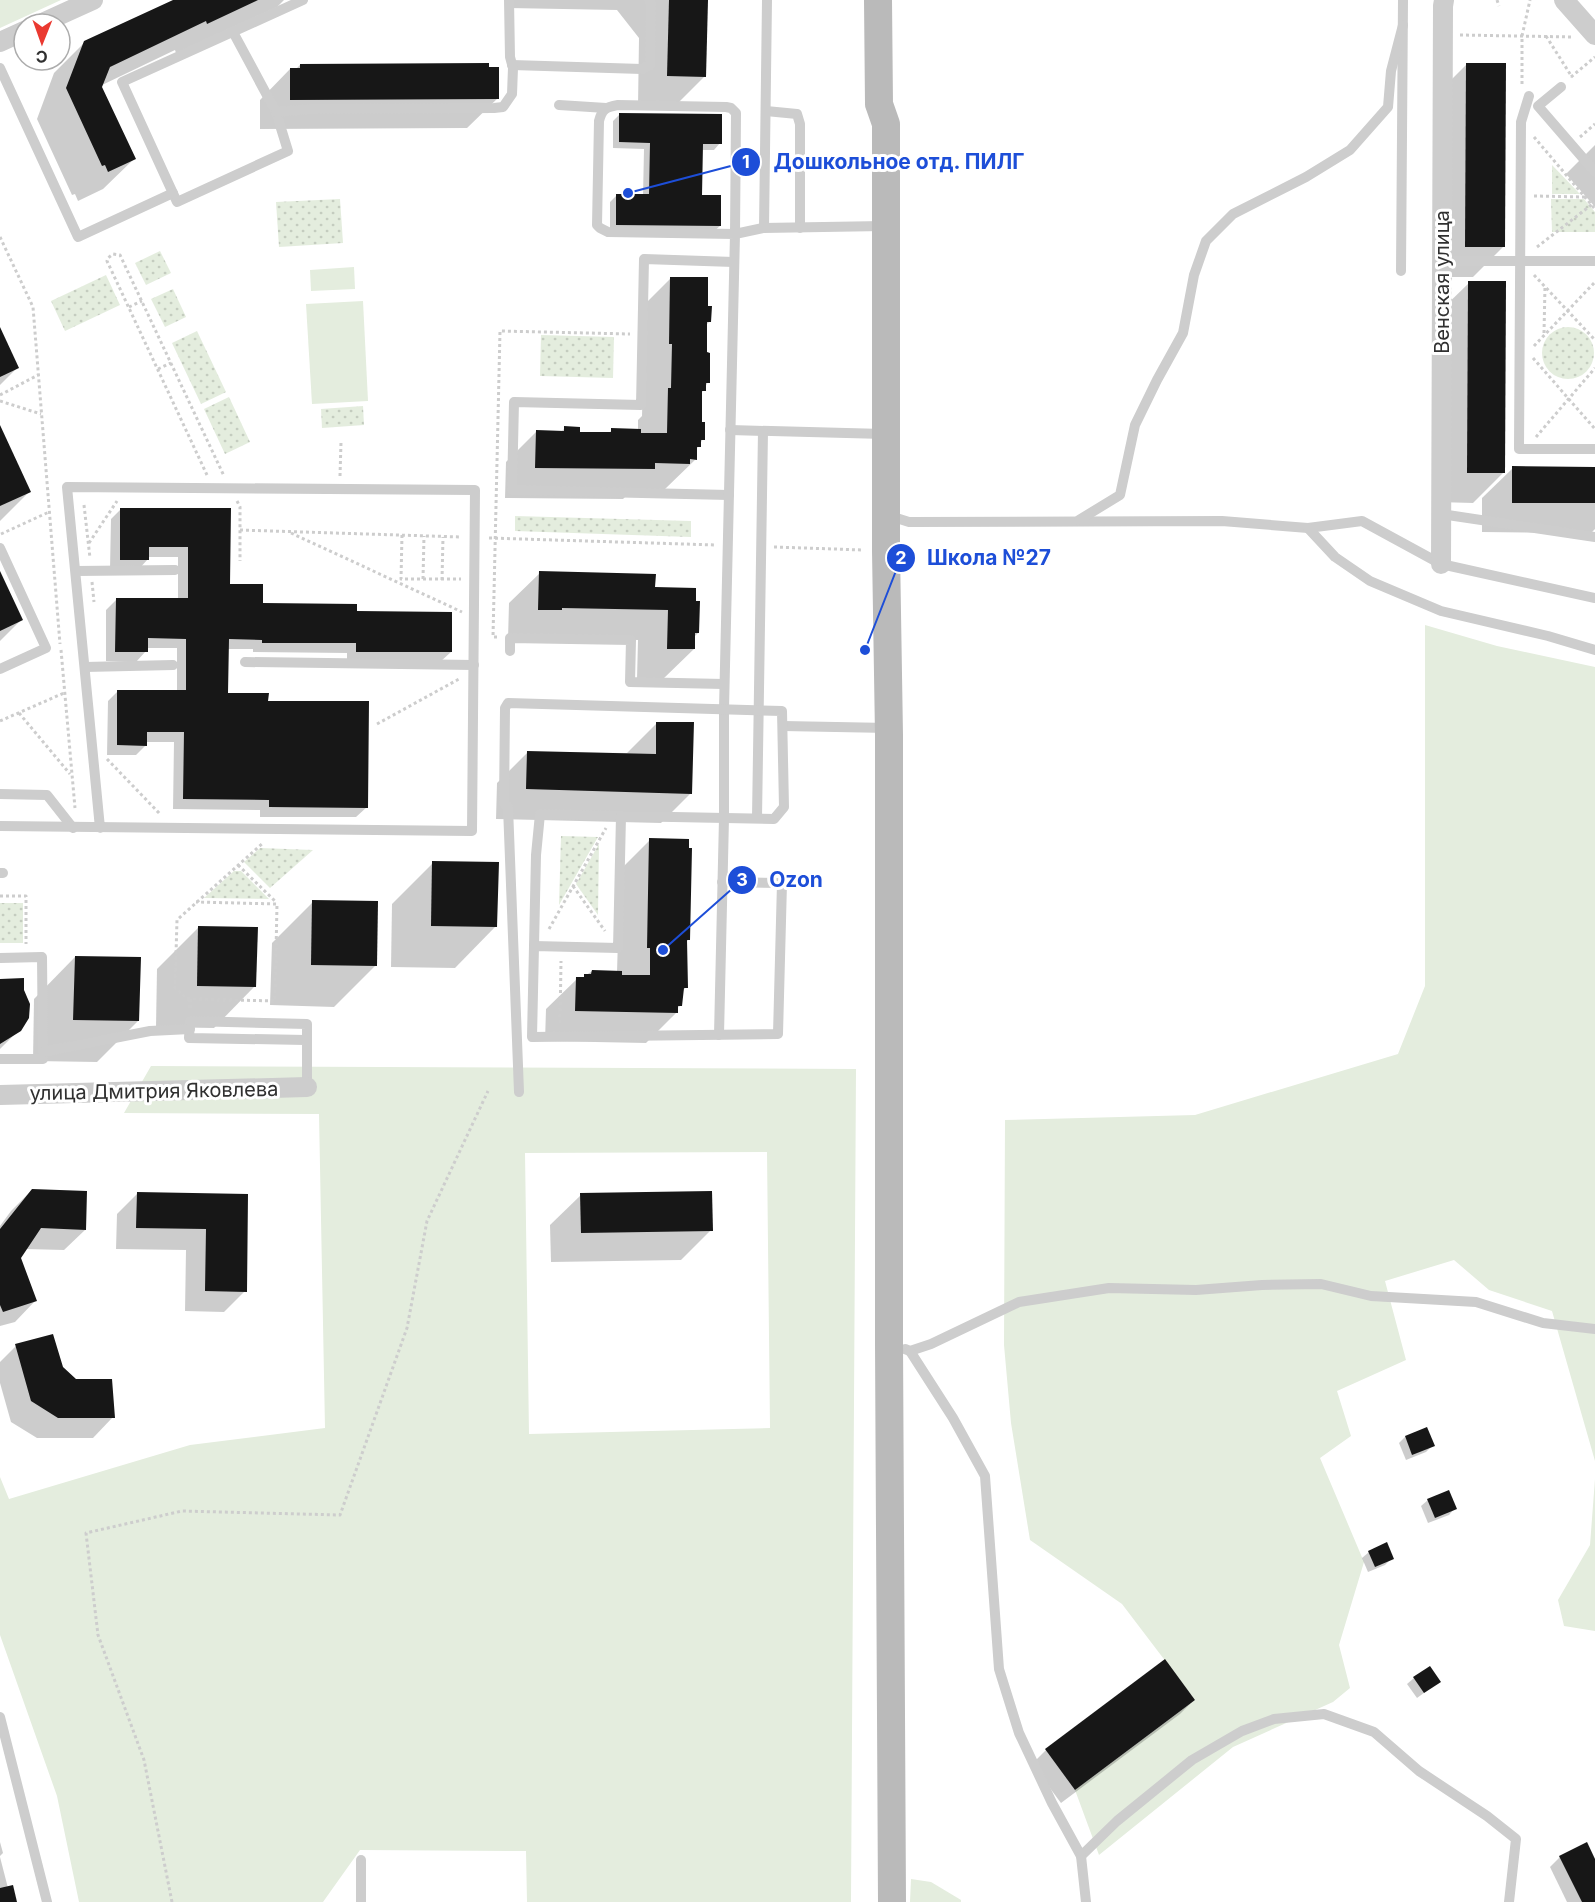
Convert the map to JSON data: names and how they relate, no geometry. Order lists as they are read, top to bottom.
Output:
{
  "streets": {
    "street": ["Венская улица", "улица Дмитрия Яковлева"]
  },
  "places": ["Дошкольное отд. ПИЛГ", "Школа №27", "Ozon"],
  "north": "bottom"
}
